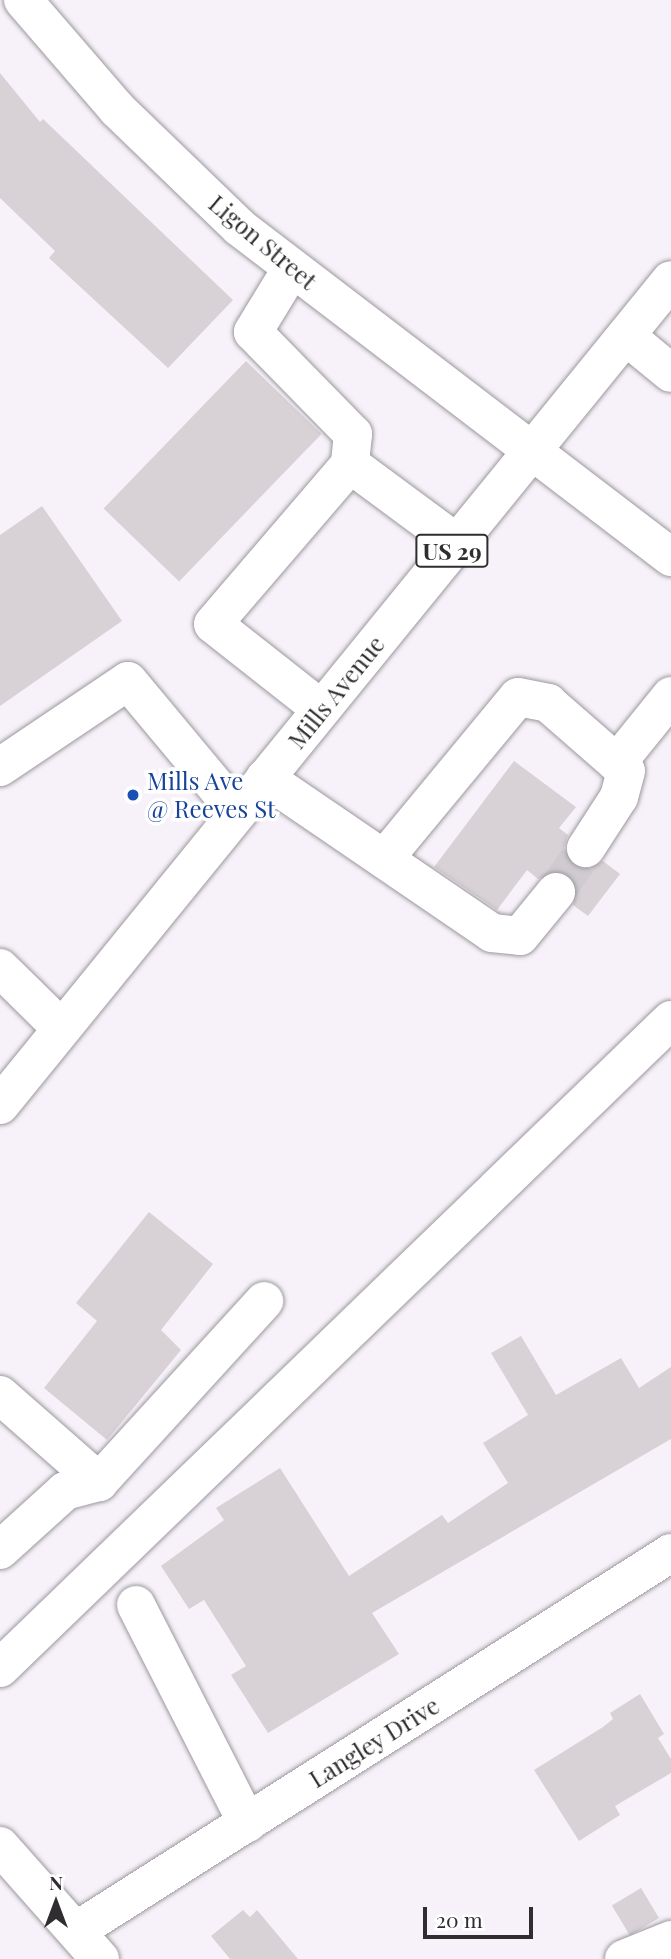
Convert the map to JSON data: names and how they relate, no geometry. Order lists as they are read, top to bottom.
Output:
{
  "streets": {
    "street": [
      "Ligon Street",
      "US 29",
      "Mills Avenue",
      "Langley Drive"
    ]
  },
  "crossings": [
    ["Ligon Street", "Mills Avenue"]
  ],
  "places": ["Mills Ave @ Reeves St"],
  "scale_bar": "20 m",
  "north": "top"
}
